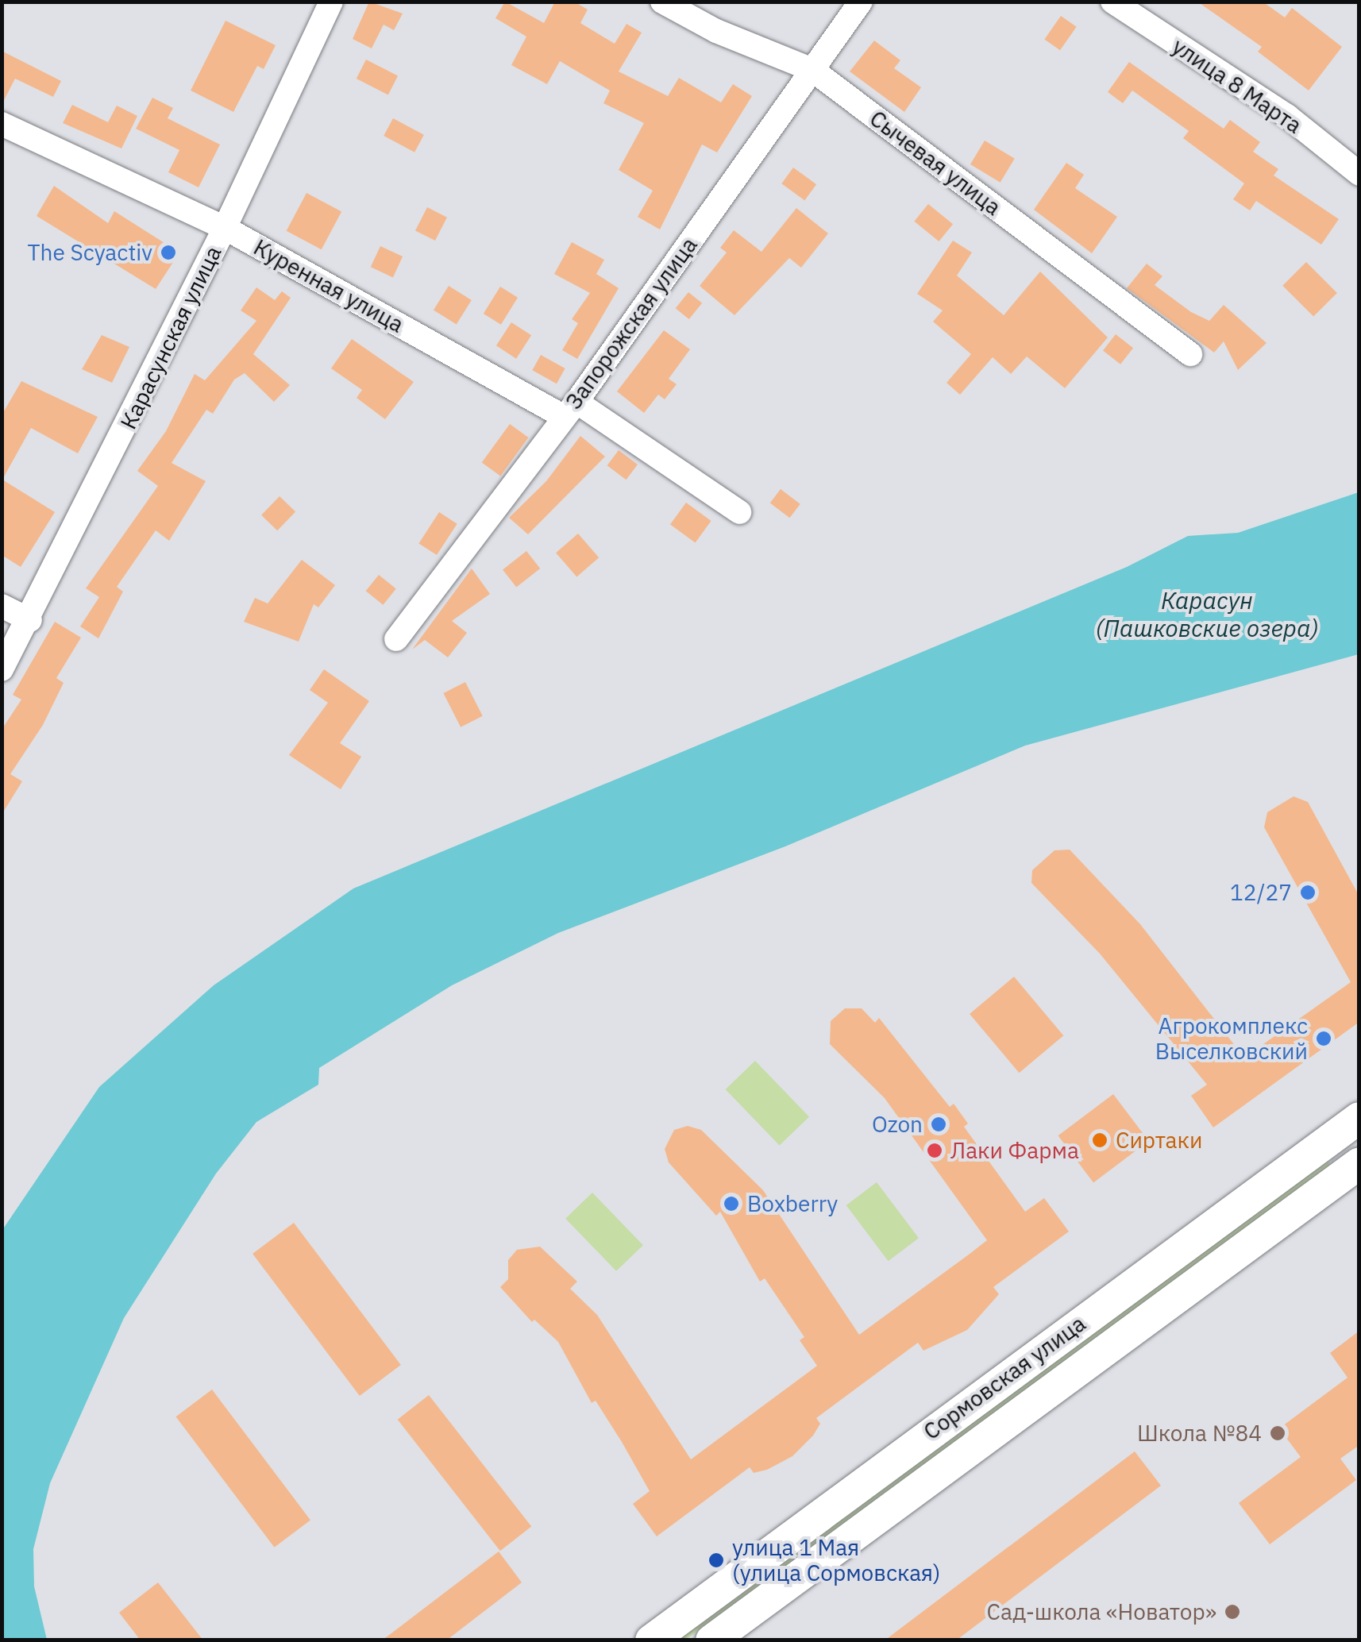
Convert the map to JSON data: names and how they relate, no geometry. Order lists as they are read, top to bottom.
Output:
{
  "streets": {
    "main road": ["Сормовская улица"],
    "street": [
      "улица 8 Марта",
      "Сычевая улица",
      "Куренная улица",
      "Запорожская улица",
      "Карасунская улица"
    ]
  },
  "crossings": [
    ["Сычевая улица", "Запорожская улица"],
    ["Куренная улица", "Запорожская улица"],
    ["Куренная улица", "Карасунская улица"]
  ],
  "water": ["Карасун (Пашковские озера)"],
  "places": [
    "The Scyactiv",
    "12/27",
    "Агрокомплекс Выселковский",
    "Ozon",
    "Сиртаки",
    "Лаки Фарма",
    "Boxberry",
    "Школа №84",
    "улица 1 Мая (улица Сормовская)",
    "Сад-школа «Новатор»"
  ]
}
